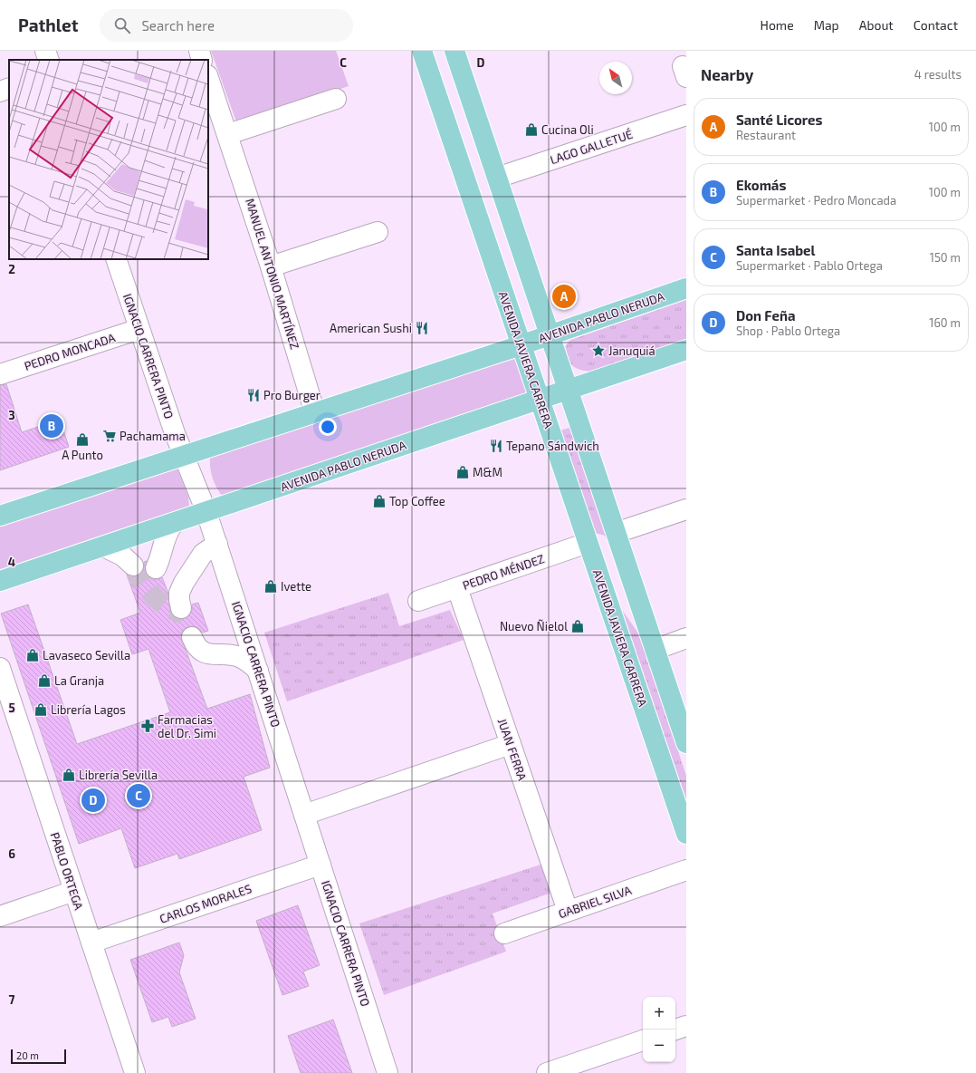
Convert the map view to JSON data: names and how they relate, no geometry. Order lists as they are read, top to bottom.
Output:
{
  "streets": {
    "main road": ["AVENIDA PABLO NERUDA", "AVENIDA JAVIERA CARRERA"],
    "street": [
      "LAGO GALLETUÉ",
      "MANUEL ANTONIO MARTÍNEZ",
      "PEDRO MONCADA",
      "IGNACIO CARRERA PINTO",
      "PEDRO MÉNDEZ",
      "JUAN FERRA",
      "PABLO ORTEGA",
      "GABRIEL SILVA",
      "CARLOS MORALES"
    ]
  },
  "crossings": [
    ["MANUEL ANTONIO MARTÍNEZ", "AVENIDA PABLO NERUDA"],
    ["AVENIDA PABLO NERUDA", "IGNACIO CARRERA PINTO"],
    ["AVENIDA PABLO NERUDA", "AVENIDA JAVIERA CARRERA"],
    ["PEDRO MONCADA", "IGNACIO CARRERA PINTO"],
    ["IGNACIO CARRERA PINTO", "CARLOS MORALES"],
    ["AVENIDA JAVIERA CARRERA", "PEDRO MÉNDEZ"],
    ["PEDRO MÉNDEZ", "JUAN FERRA"],
    ["JUAN FERRA", "GABRIEL SILVA"],
    ["PABLO ORTEGA", "CARLOS MORALES"]
  ],
  "places": {
    "shop": [
      "Cucina Oli",
      "A Punto",
      "M&M",
      "Top Coffee",
      "Ivette",
      "Nuevo Ñielol",
      "Lavaseco Sevilla",
      "La Granja",
      "Librería Lagos",
      "Librería Sevilla"
    ],
    "restaurant": ["American Sushi", "Pro Burger", "Tepano Sándwich"],
    "place": ["Januquiá"],
    "supermarket": ["Pachamama"],
    "pharmacy": ["Farmacias del Dr. Simi"]
  },
  "scale_bar": "20 m",
  "north": "top left",
  "page": {
    "header": "Pathlet",
    "search": "Search here",
    "nav": [
      "Home",
      "Map",
      "About",
      "Contact"
    ],
    "heading": ["Nearby", "4 results"],
    "list": [
      {
        "mark": "A",
        "name": "Santé Licores",
        "note": "Restaurant",
        "value": "100 m"
      },
      {
        "mark": "B",
        "name": "Ekomás",
        "note": "Supermarket · Pedro Moncada",
        "value": "100 m"
      },
      {
        "mark": "C",
        "name": "Santa Isabel",
        "note": "Supermarket · Pablo Ortega",
        "value": "150 m"
      },
      {
        "mark": "D",
        "name": "Don Feña",
        "note": "Shop · Pablo Ortega",
        "value": "160 m"
      }
    ],
    "pins": [
      "A",
      "B",
      "C",
      "D"
    ],
    "map_buttons": ["+", "−"],
    "scale": "20 m"
  },
  "grid": {
    "columns": ["C", "D"],
    "rows": [
      "2",
      "3",
      "4",
      "5",
      "6",
      "7"
    ]
  }
}
